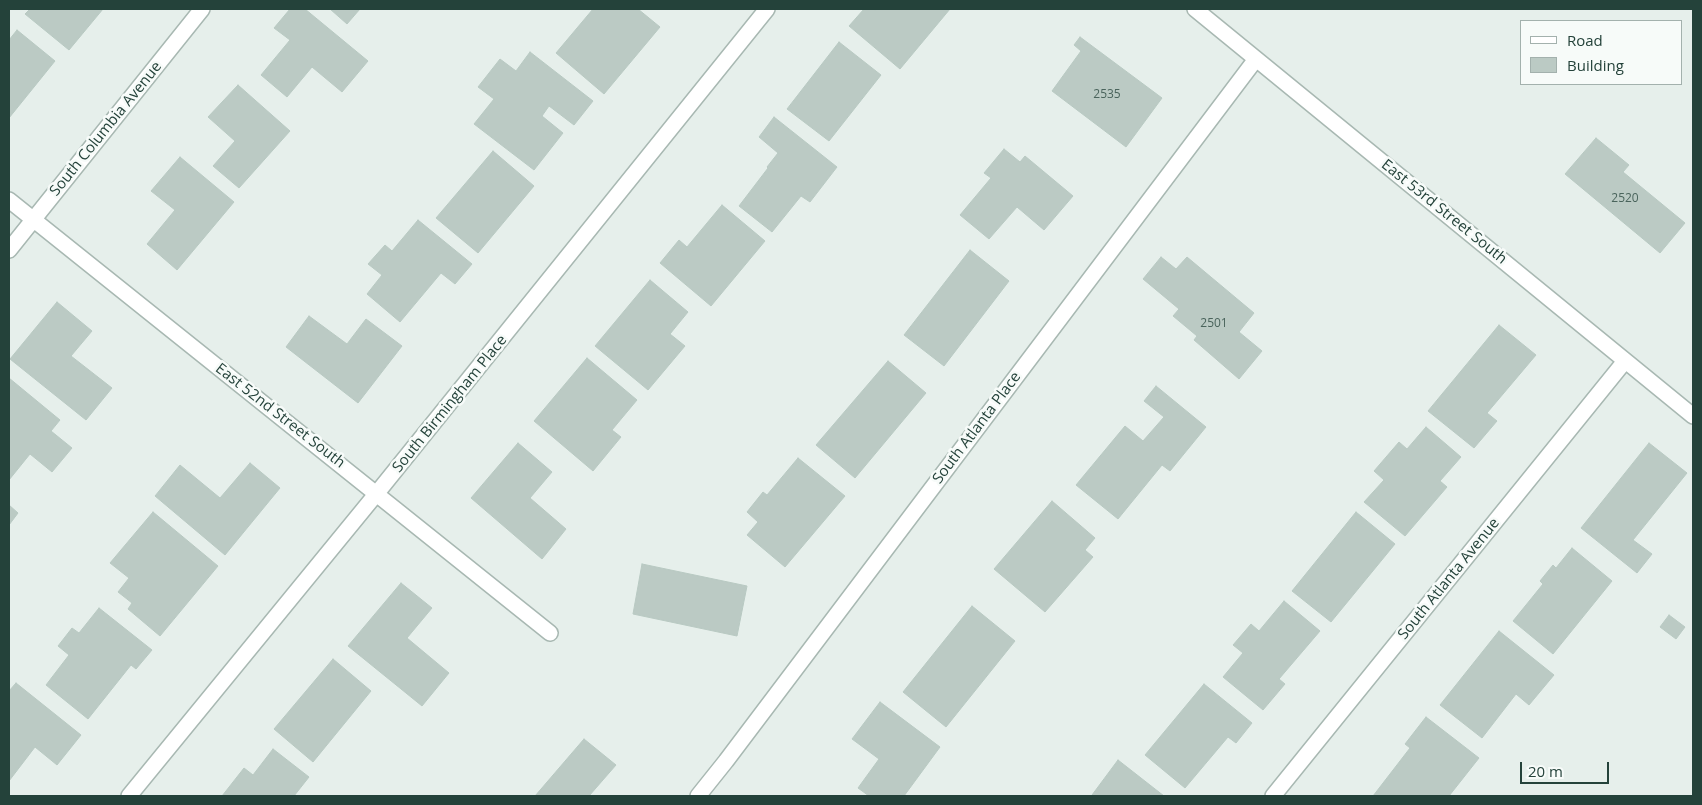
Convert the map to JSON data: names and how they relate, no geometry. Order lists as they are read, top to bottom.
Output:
{
  "streets": {
    "street": [
      "South Columbia Avenue",
      "East 53rd Street South",
      "South Birmingham Place",
      "East 52nd Street South",
      "South Atlanta Place",
      "South Atlanta Avenue"
    ]
  },
  "crossings": [
    ["South Columbia Avenue", "East 52nd Street South"],
    ["East 53rd Street South", "South Atlanta Place"],
    ["East 53rd Street South", "South Atlanta Avenue"],
    ["South Birmingham Place", "East 52nd Street South"]
  ],
  "house_numbers": ["2535", "2520", "2501"],
  "legend": ["Road", "Building"],
  "scale_bar": "20 m"
}
